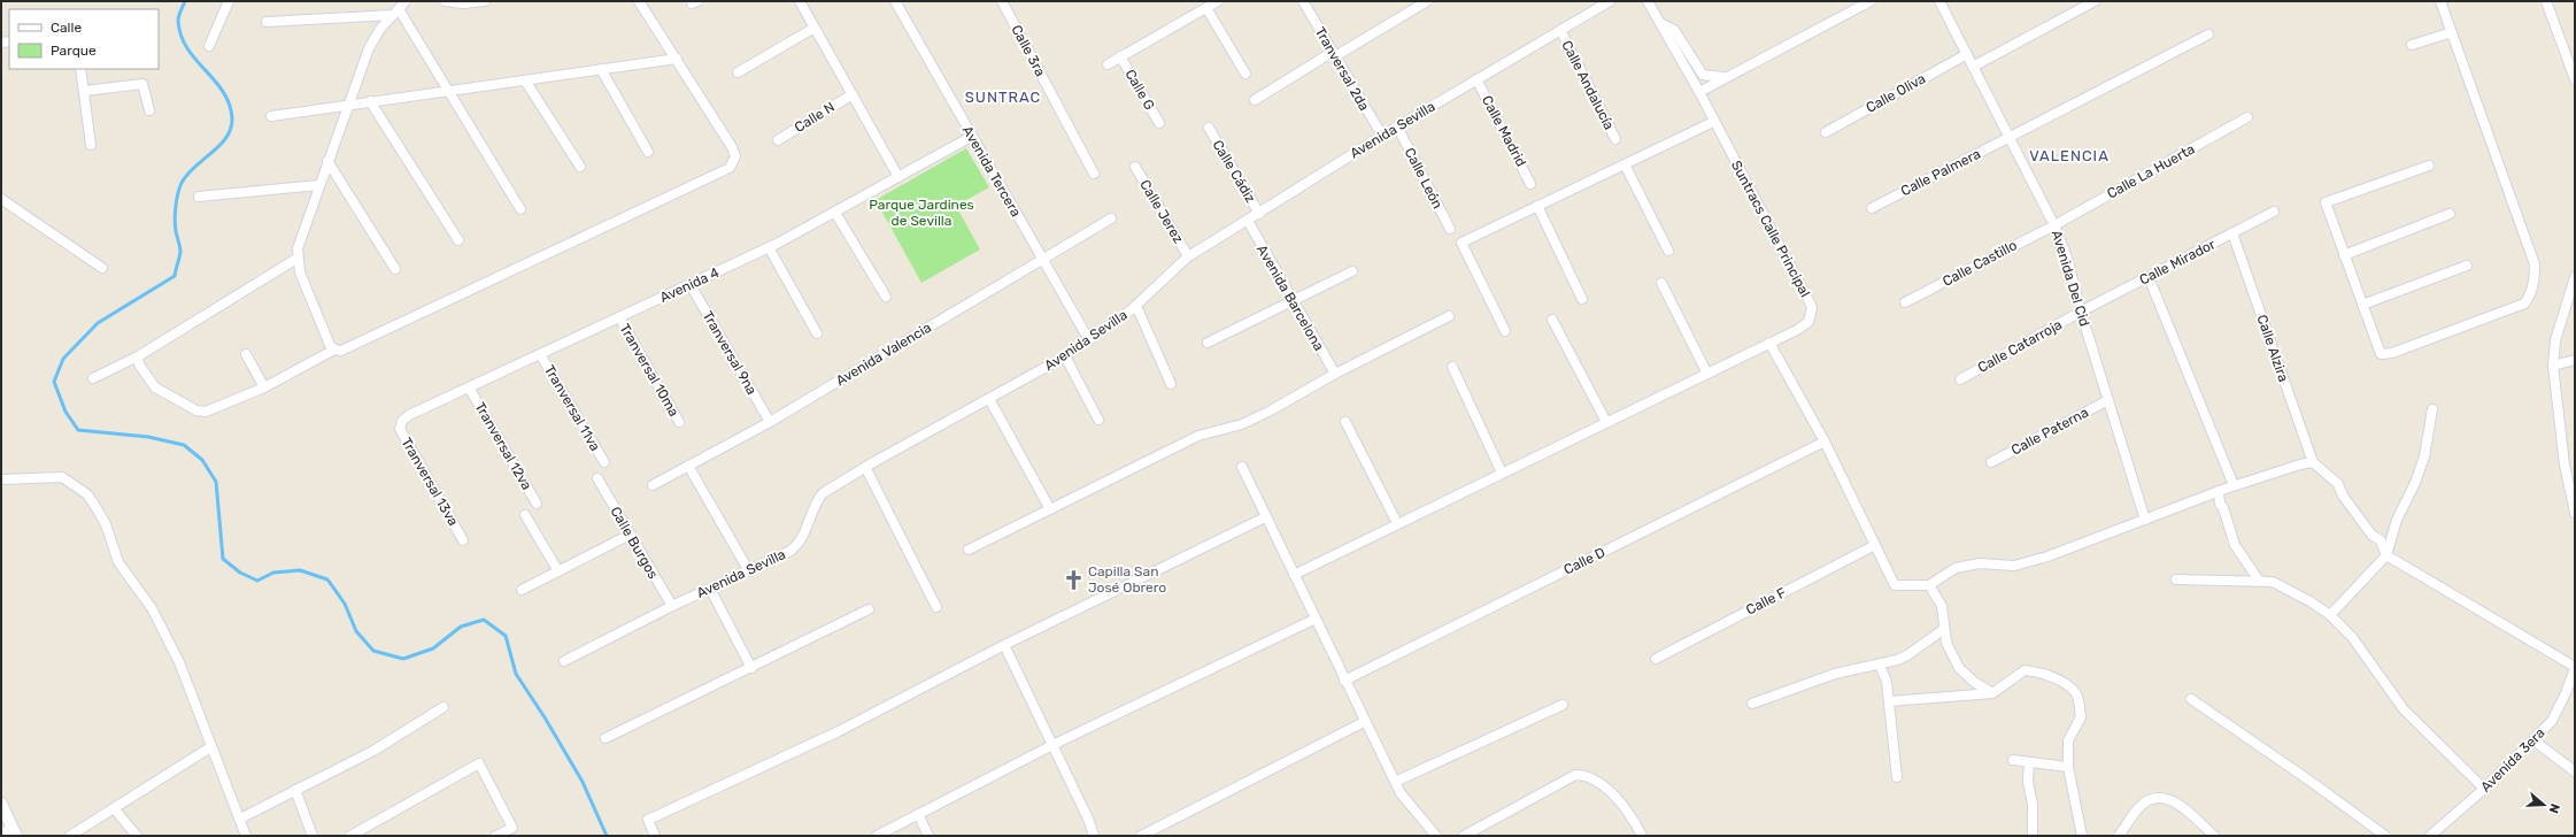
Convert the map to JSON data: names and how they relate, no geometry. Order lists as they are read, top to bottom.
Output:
{
  "streets": {
    "street": [
      "Calle 3ra",
      "Tranversal 2da",
      "Calle Andalucía",
      "Calle G",
      "Calle Oliva",
      "Calle N",
      "Avenida Sevilla",
      "Calle Madrid",
      "Avenida Tercera",
      "Calle Cádiz",
      "Calle La Huerta",
      "Calle Palmera",
      "Calle León",
      "Calle Jerez",
      "Suntracs Calle Principal",
      "Calle Mirador",
      "Calle Castillo",
      "Avenida Del Cid",
      "Avenida 4",
      "Avenida Barcelona",
      "Calle Catarroja",
      "Calle Alzira",
      "Tranversal 9na",
      "Avenida Valencia",
      "Tranversal 10ma",
      "Tranversal 11va",
      "Calle Paterna",
      "Tranversal 12va",
      "Tranversal 13va",
      "Calle Burgos",
      "Calle D",
      "Calle F",
      "Avenida 3era"
    ]
  },
  "crossings": [
    ["Tranversal 2da", "Avenida Sevilla"],
    ["Calle Andalucía", "Avenida Sevilla"],
    ["Calle Oliva", "Avenida Del Cid"],
    ["Avenida Sevilla", "Calle Madrid"],
    ["Avenida Sevilla", "Avenida Tercera"],
    ["Avenida Sevilla", "Calle Cádiz"],
    ["Avenida Sevilla", "Calle León"],
    ["Avenida Sevilla", "Calle Jerez"],
    ["Avenida Sevilla", "Avenida Barcelona"],
    ["Avenida Sevilla", "Calle Burgos"],
    ["Avenida Tercera", "Avenida 4"],
    ["Avenida Tercera", "Avenida Valencia"],
    ["Calle La Huerta", "Calle Castillo"],
    ["Calle La Huerta", "Avenida Del Cid"],
    ["Calle Palmera", "Avenida Del Cid"],
    ["Calle Mirador", "Avenida Del Cid"],
    ["Calle Mirador", "Calle Catarroja"],
    ["Calle Mirador", "Calle Alzira"],
    ["Calle Castillo", "Avenida Del Cid"],
    ["Avenida Del Cid", "Calle Catarroja"],
    ["Avenida Del Cid", "Calle Paterna"],
    ["Avenida 4", "Tranversal 9na"],
    ["Avenida 4", "Tranversal 10ma"],
    ["Avenida 4", "Tranversal 11va"],
    ["Avenida 4", "Tranversal 12va"],
    ["Avenida 4", "Tranversal 13va"],
    ["Tranversal 9na", "Avenida Valencia"]
  ],
  "districts": ["SUNTRAC", "VALENCIA"],
  "parks": ["Parque Jardines de Sevilla"],
  "places": {
    "church": ["Capilla San José Obrero"]
  },
  "legend": ["Calle", "Parque"],
  "north": "right"
}
